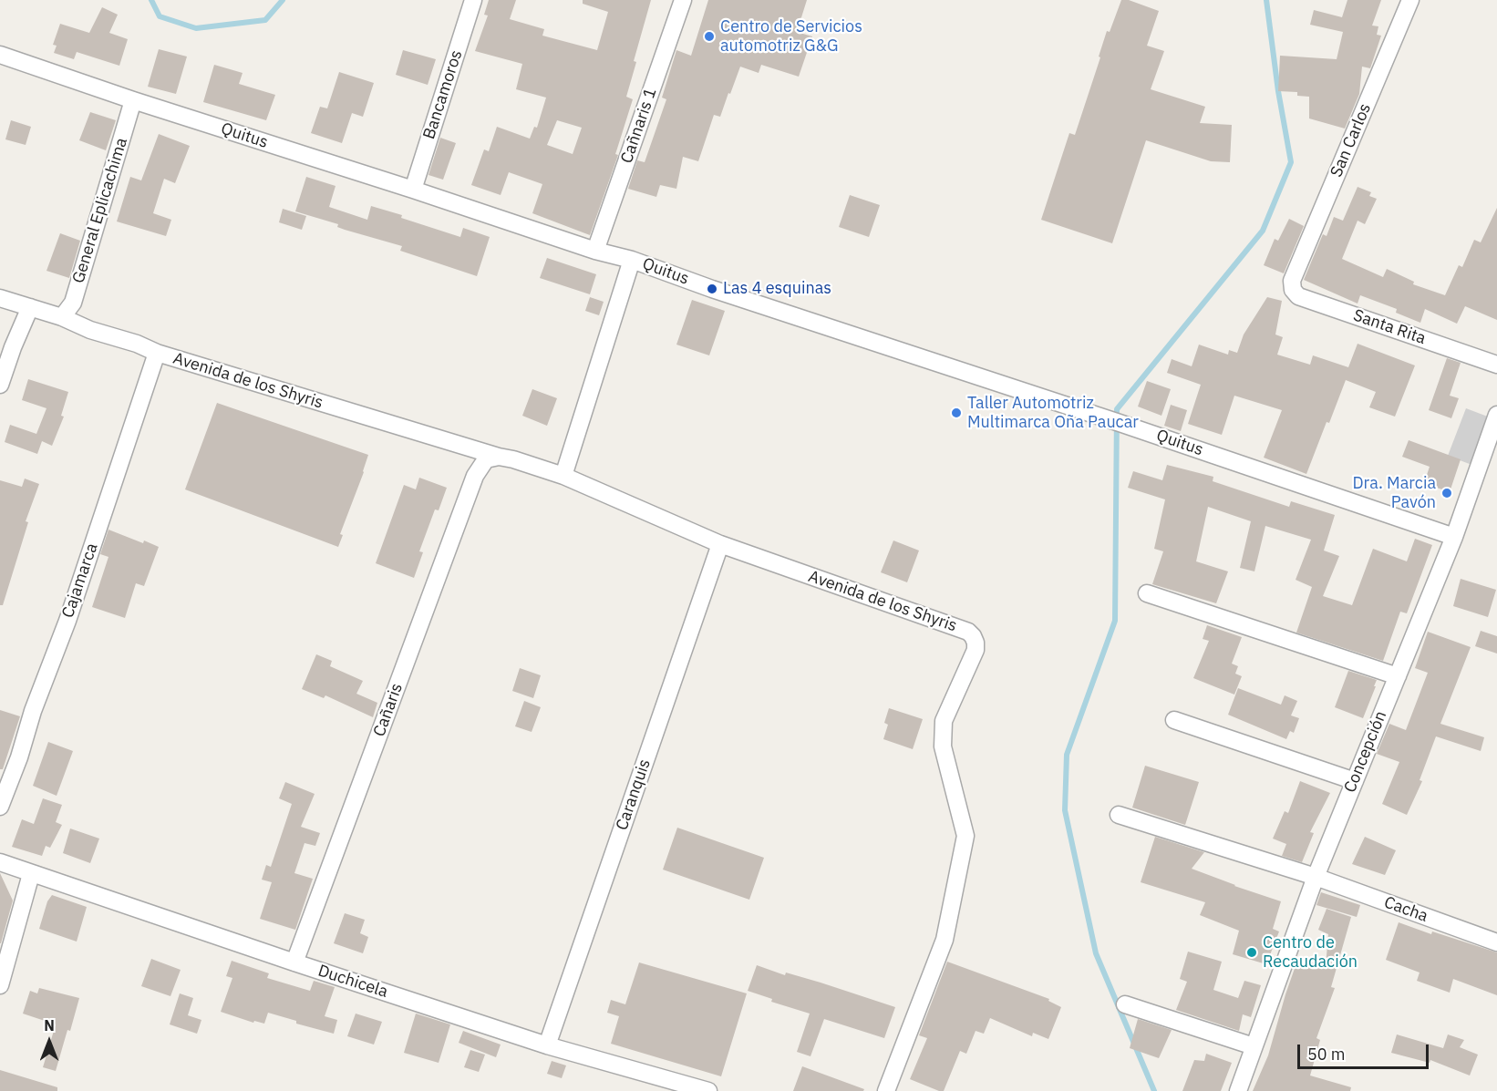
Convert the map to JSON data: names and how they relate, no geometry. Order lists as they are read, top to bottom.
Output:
{
  "streets": {
    "street": [
      "Bancamoros",
      "Cañnaris 1",
      "Quitus",
      "San Carlos",
      "General Eplicachima",
      "Santa Rita",
      "Avenida de los Shyris",
      "Cajamarca",
      "Cañaris",
      "Concepción",
      "Caranquis",
      "Cacha",
      "Duchicela"
    ]
  },
  "crossings": [
    ["Bancamoros", "Quitus"],
    ["Cañnaris 1", "Quitus"],
    ["Quitus", "General Eplicachima"],
    ["Quitus", "Concepción"],
    ["San Carlos", "Santa Rita"],
    ["General Eplicachima", "Avenida de los Shyris"],
    ["Avenida de los Shyris", "Cajamarca"],
    ["Avenida de los Shyris", "Cañaris"],
    ["Avenida de los Shyris", "Caranquis"],
    ["Cañaris", "Duchicela"],
    ["Concepción", "Cacha"],
    ["Caranquis", "Duchicela"]
  ],
  "places": [
    "Centro de Servicios automotriz G&G",
    "Las 4 esquinas",
    "Taller Automotriz Multimarca Oña Paucar",
    "Dra. Marcia Pavón",
    "Centro de Recaudación"
  ],
  "scale_bar": "50 m",
  "north": "top"
}
